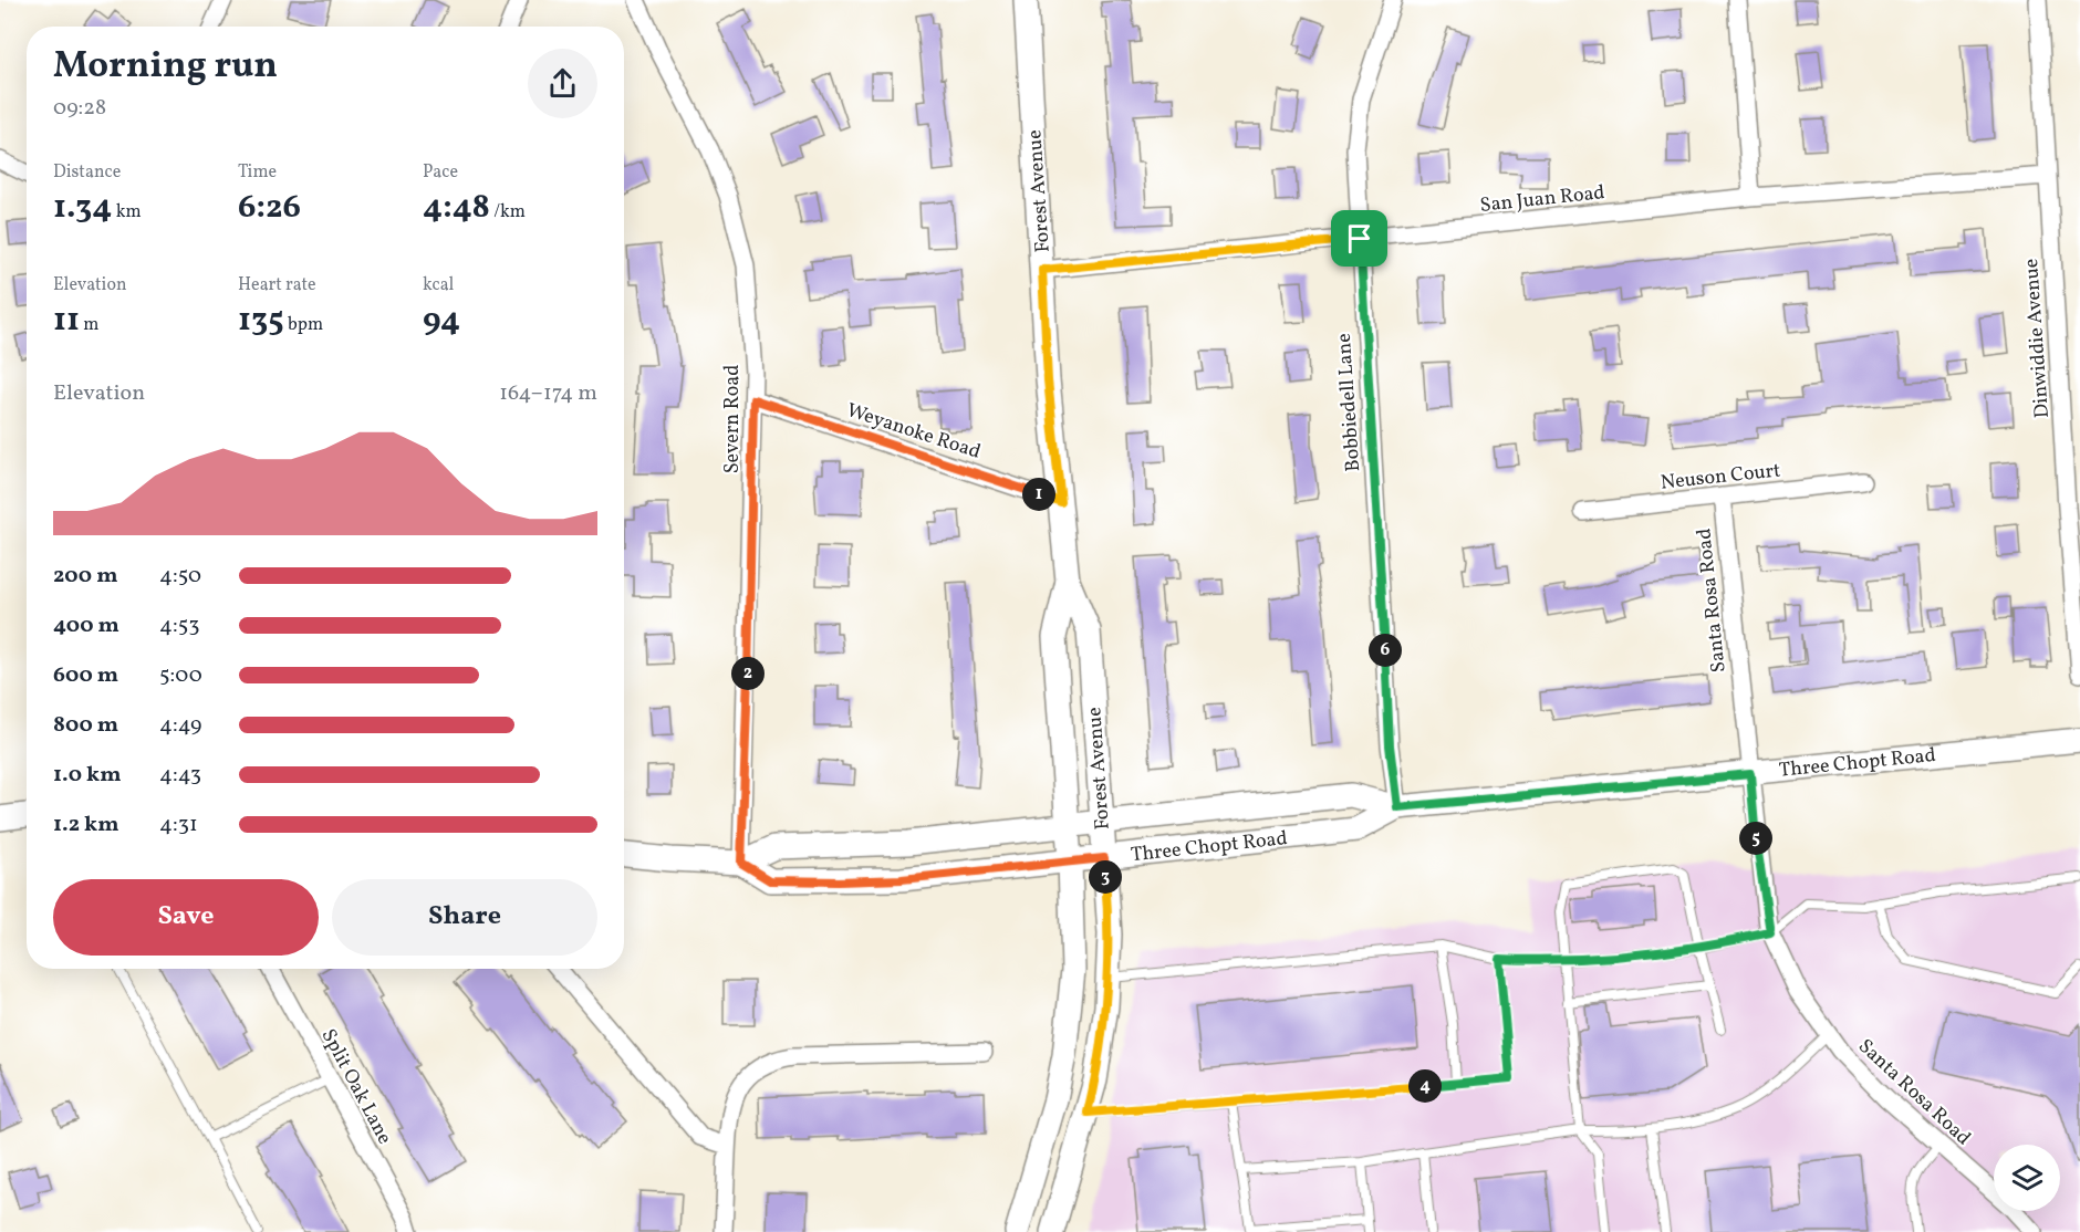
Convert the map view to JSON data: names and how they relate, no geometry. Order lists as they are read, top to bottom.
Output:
{
  "streets": {
    "main road": ["Forest Avenue", "Three Chopt Road"],
    "street": [
      "San Juan Road",
      "Dinwiddie Avenue",
      "Bobbiedell Lane",
      "Severn Road",
      "Weyanoke Road",
      "Neuson Court",
      "Santa Rosa Road",
      "Split Oak Lane"
    ]
  },
  "crossings": [
    ["Forest Avenue", "San Juan Road"],
    ["Forest Avenue", "Weyanoke Road"],
    ["Forest Avenue", "Three Chopt Road"],
    ["San Juan Road", "Dinwiddie Avenue"],
    ["San Juan Road", "Bobbiedell Lane"],
    ["Bobbiedell Lane", "Three Chopt Road"],
    ["Severn Road", "Weyanoke Road"],
    ["Severn Road", "Three Chopt Road"],
    ["Neuson Court", "Santa Rosa Road"],
    ["Santa Rosa Road", "Three Chopt Road"]
  ],
  "page": {
    "heading": ["Morning run", "09:28"],
    "stats": [
      ["Distance", "1.34 km"],
      ["Time", "6:26"],
      ["Pace", "4:48 /km"],
      ["Elevation", "11 m"],
      ["Heart rate", "135 bpm"],
      ["kcal", "94"]
    ],
    "chart": ["Elevation", "164–174 m"],
    "pins": [
      "1",
      "6",
      "2",
      "5",
      "3",
      "4"
    ],
    "list": [
      {
        "name": "200 m",
        "note": "4:50"
      },
      {
        "name": "400 m",
        "note": "4:53"
      },
      {
        "name": "600 m",
        "note": "5:00"
      },
      {
        "name": "800 m",
        "note": "4:49"
      },
      {
        "name": "1.0 km",
        "note": "4:43"
      },
      {
        "name": "1.2 km",
        "note": "4:31"
      }
    ],
    "buttons": ["Save", "Share"]
  }
}
